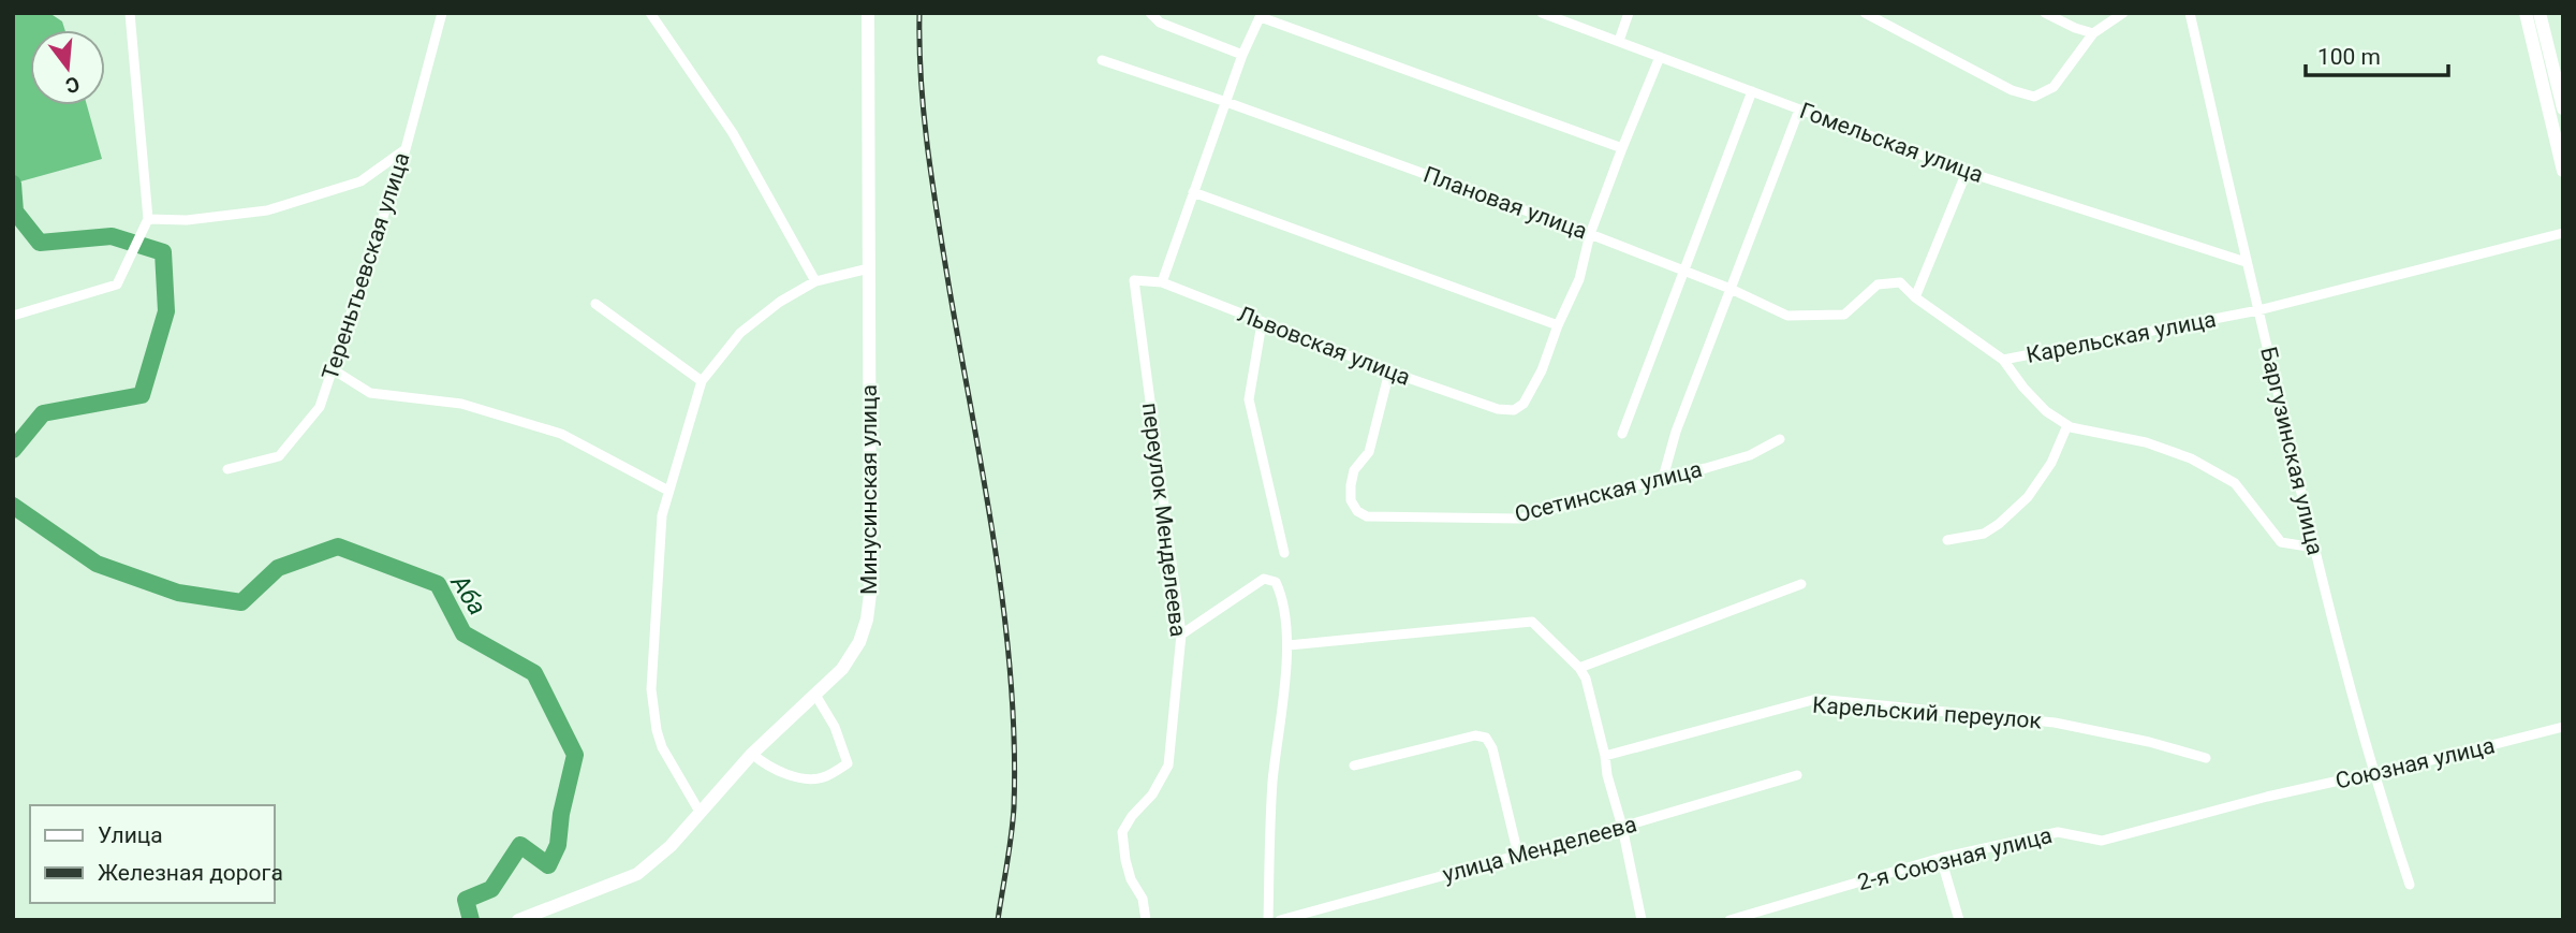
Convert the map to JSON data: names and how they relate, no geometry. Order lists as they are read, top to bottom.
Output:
{
  "streets": {
    "main road": ["Минусинская улица"],
    "street": [
      "Гомельская улица",
      "Плановая улица",
      "Тереньтьевская улица",
      "Карельская улица",
      "Львовская улица",
      "Баргузинская улица",
      "Осетинская улица",
      "переулок Менделеева",
      "Карельский переулок",
      "Союзная улица",
      "улица Менделеева",
      "2-я Союзная улица"
    ]
  },
  "crossings": [
    ["Гомельская улица", "Баргузинская улица"],
    ["Карельская улица", "Баргузинская улица"],
    ["Львовская улица", "Осетинская улица"],
    ["Львовская улица", "переулок Менделеева"],
    ["Баргузинская улица", "Союзная улица"],
    ["Союзная улица", "2-я Союзная улица"]
  ],
  "water": ["Аба"],
  "legend": ["Улица", "Железная дорога"],
  "scale_bar": "100 m",
  "north": "bottom"
}
